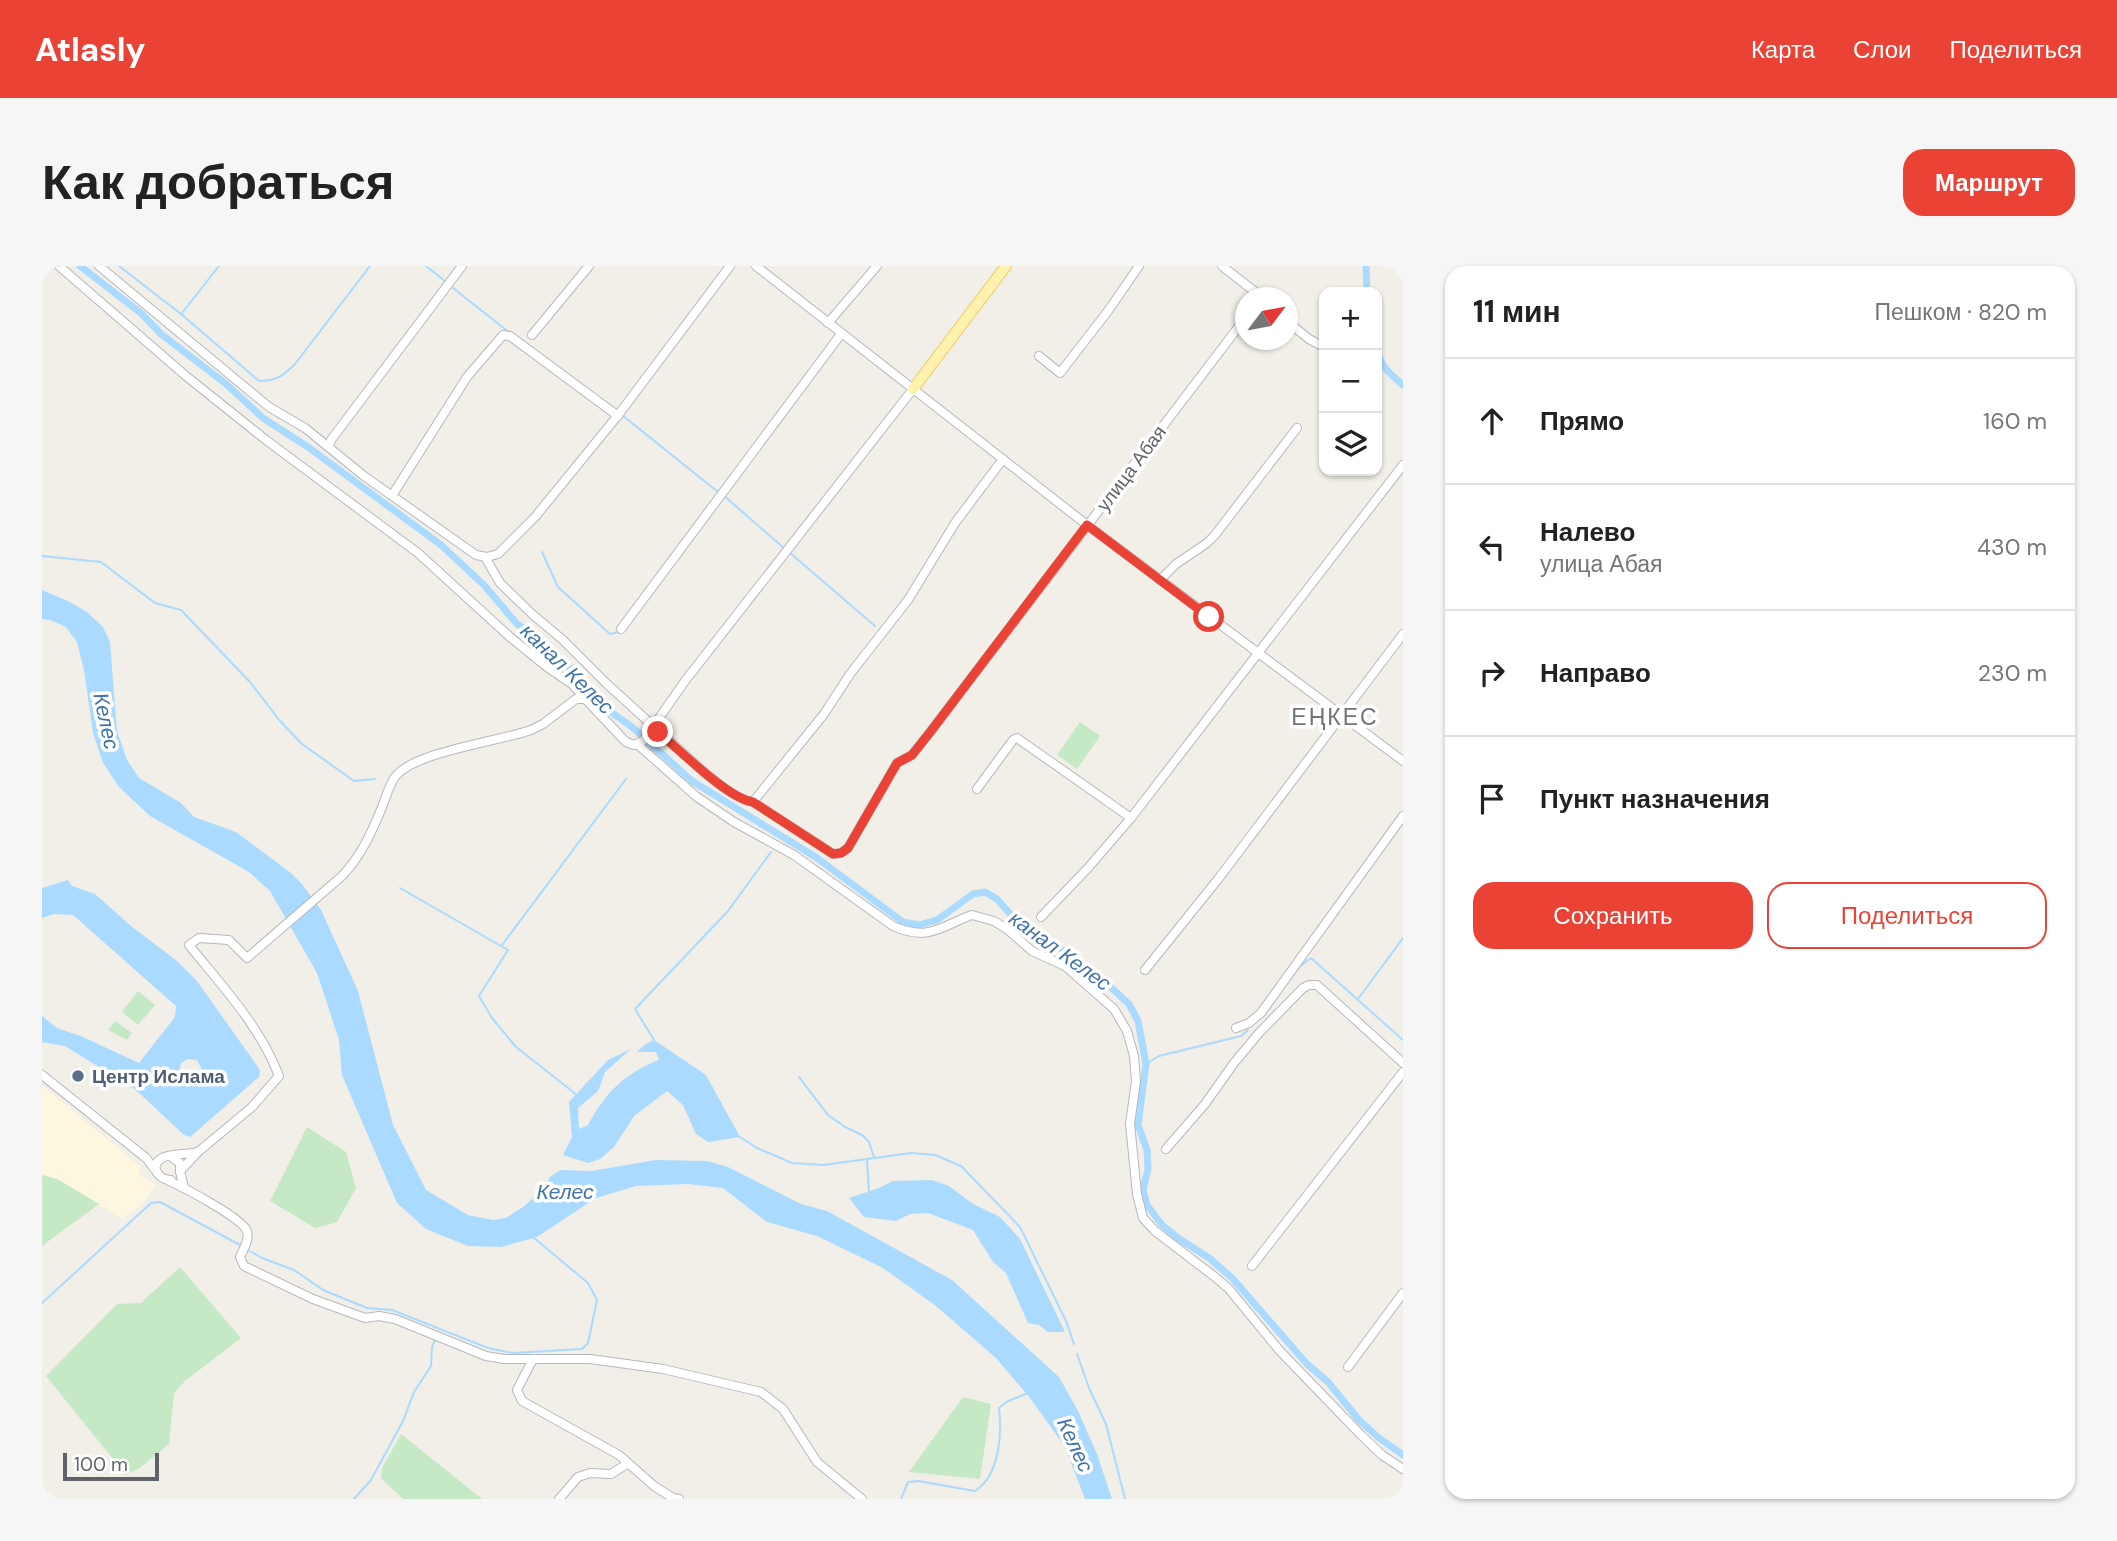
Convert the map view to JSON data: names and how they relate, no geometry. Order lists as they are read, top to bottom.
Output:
{
  "streets": {
    "street": ["улица Абая"]
  },
  "districts": ["ЕҢКЕС"],
  "water": ["канал Келес", "Келес"],
  "places": ["Центр Ислама"],
  "scale_bar": "100 m",
  "north": "top right",
  "page": {
    "header": "Atlasly",
    "nav": ["Карта", "Слои", "Поделиться"],
    "buttons": [
      "Маршрут",
      ["Сохранить", "Поделиться"]
    ],
    "title": "Как добраться",
    "heading": ["11 мин", "Пешком · 820 m"],
    "map_buttons": ["+", "−"],
    "list": [
      ["Прямо", "160 m"],
      ["Налево", "улица Абая", "430 m"],
      ["Направо", "230 m"],
      "Пункт назначения"
    ],
    "scale": "100 m"
  }
}
